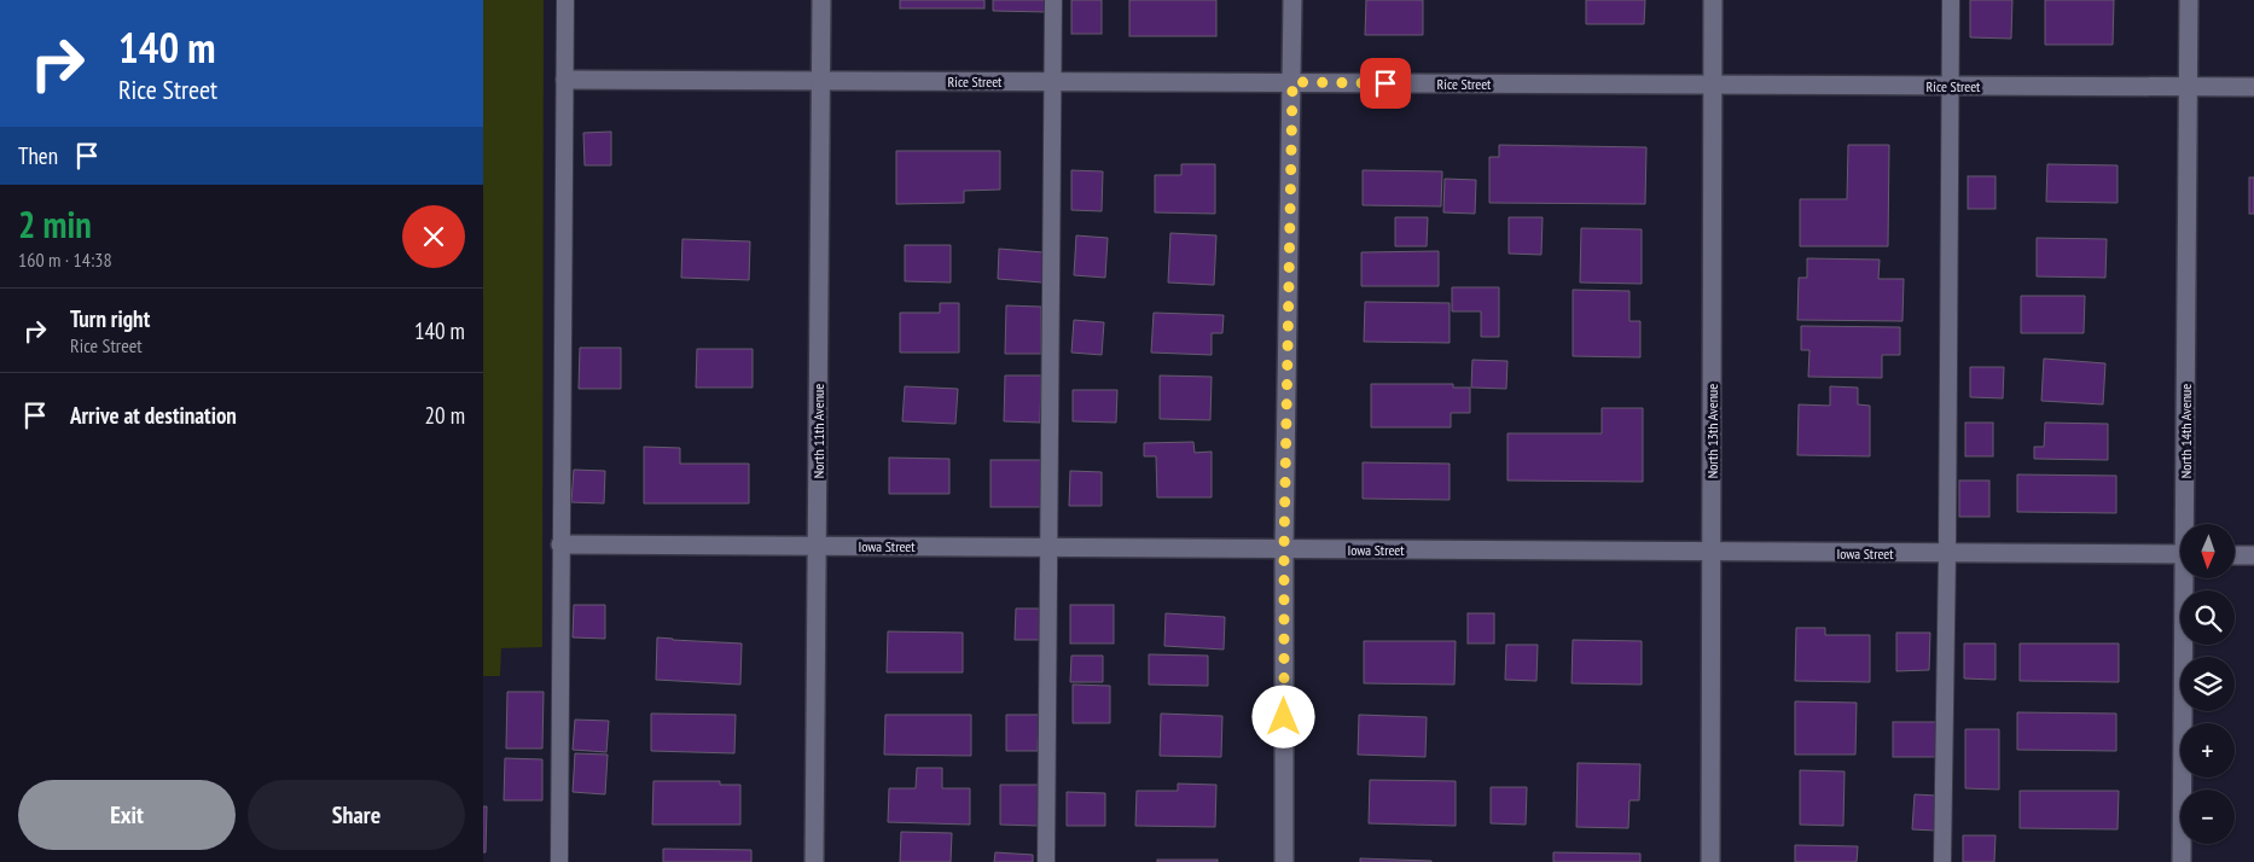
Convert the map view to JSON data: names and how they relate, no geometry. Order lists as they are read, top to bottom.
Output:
{
  "streets": {
    "street": [
      "Rice Street",
      "North 11th Avenue",
      "North 13th Avenue",
      "North 14th Avenue",
      "Iowa Street"
    ]
  },
  "crossings": [
    ["Rice Street", "North 11th Avenue"],
    ["Rice Street", "North 13th Avenue"],
    ["Rice Street", "North 14th Avenue"],
    ["North 11th Avenue", "Iowa Street"],
    ["North 13th Avenue", "Iowa Street"]
  ],
  "north": "bottom",
  "page": {
    "turn": ["140 m", "Rice Street"],
    "then": "Then",
    "heading": ["2 min", "160 m · 14:38"],
    "list": [
      {
        "name": "Turn right",
        "note": "Rice Street",
        "value": "140 m"
      },
      {
        "name": "Arrive at destination",
        "value": "20 m"
      }
    ],
    "map_buttons": ["+", "−"],
    "buttons": ["Exit", "Share"]
  }
}
